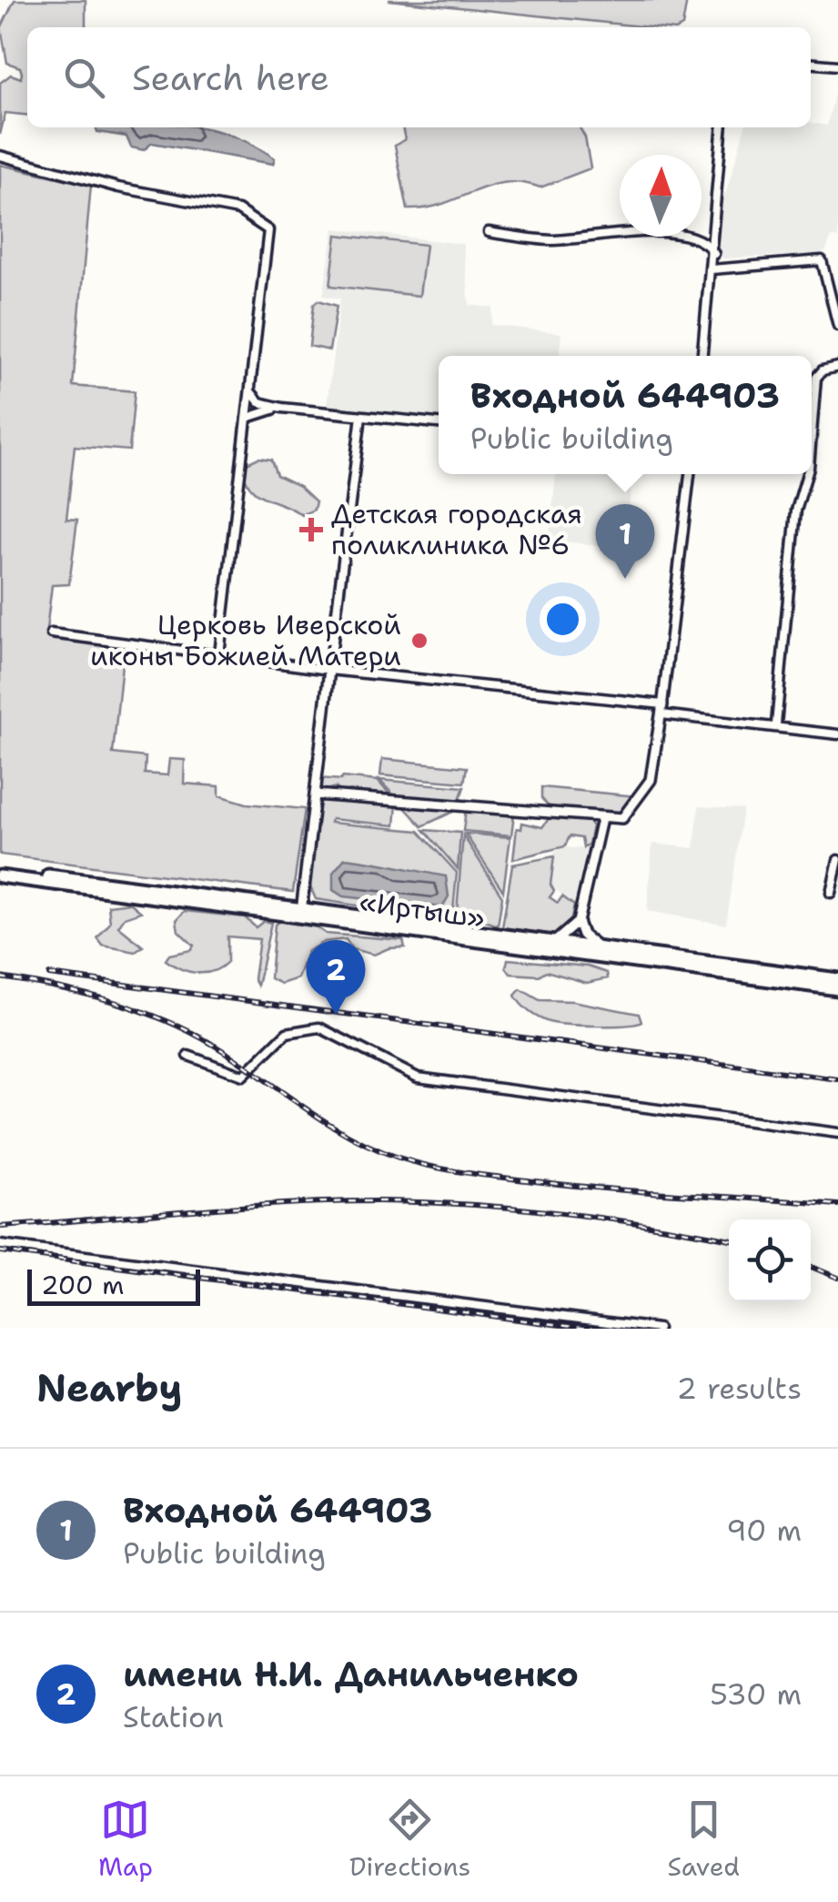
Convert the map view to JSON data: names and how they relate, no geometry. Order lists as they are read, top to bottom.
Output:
{
  "streets": {
    "main road": ["«Иртыш»"]
  },
  "places": {
    "health": ["Детская городская поликлиника №6"],
    "other": ["Церковь Иверской иконы Божией Матери"]
  },
  "scale_bar": "200 m",
  "north": "top",
  "page": {
    "search": "Search here",
    "popup": ["Входной 644903", "Public building"],
    "pins": ["1", "2"],
    "scale": "200 m",
    "heading": ["Nearby", "2 results"],
    "list": [
      {
        "mark": "1",
        "name": "Входной 644903",
        "note": "Public building",
        "value": "90 m"
      },
      {
        "mark": "2",
        "name": "имени Н.И. Данильченко",
        "note": "Station",
        "value": "530 m"
      }
    ],
    "nav": ["Map", "Directions", "Saved"]
  }
}
